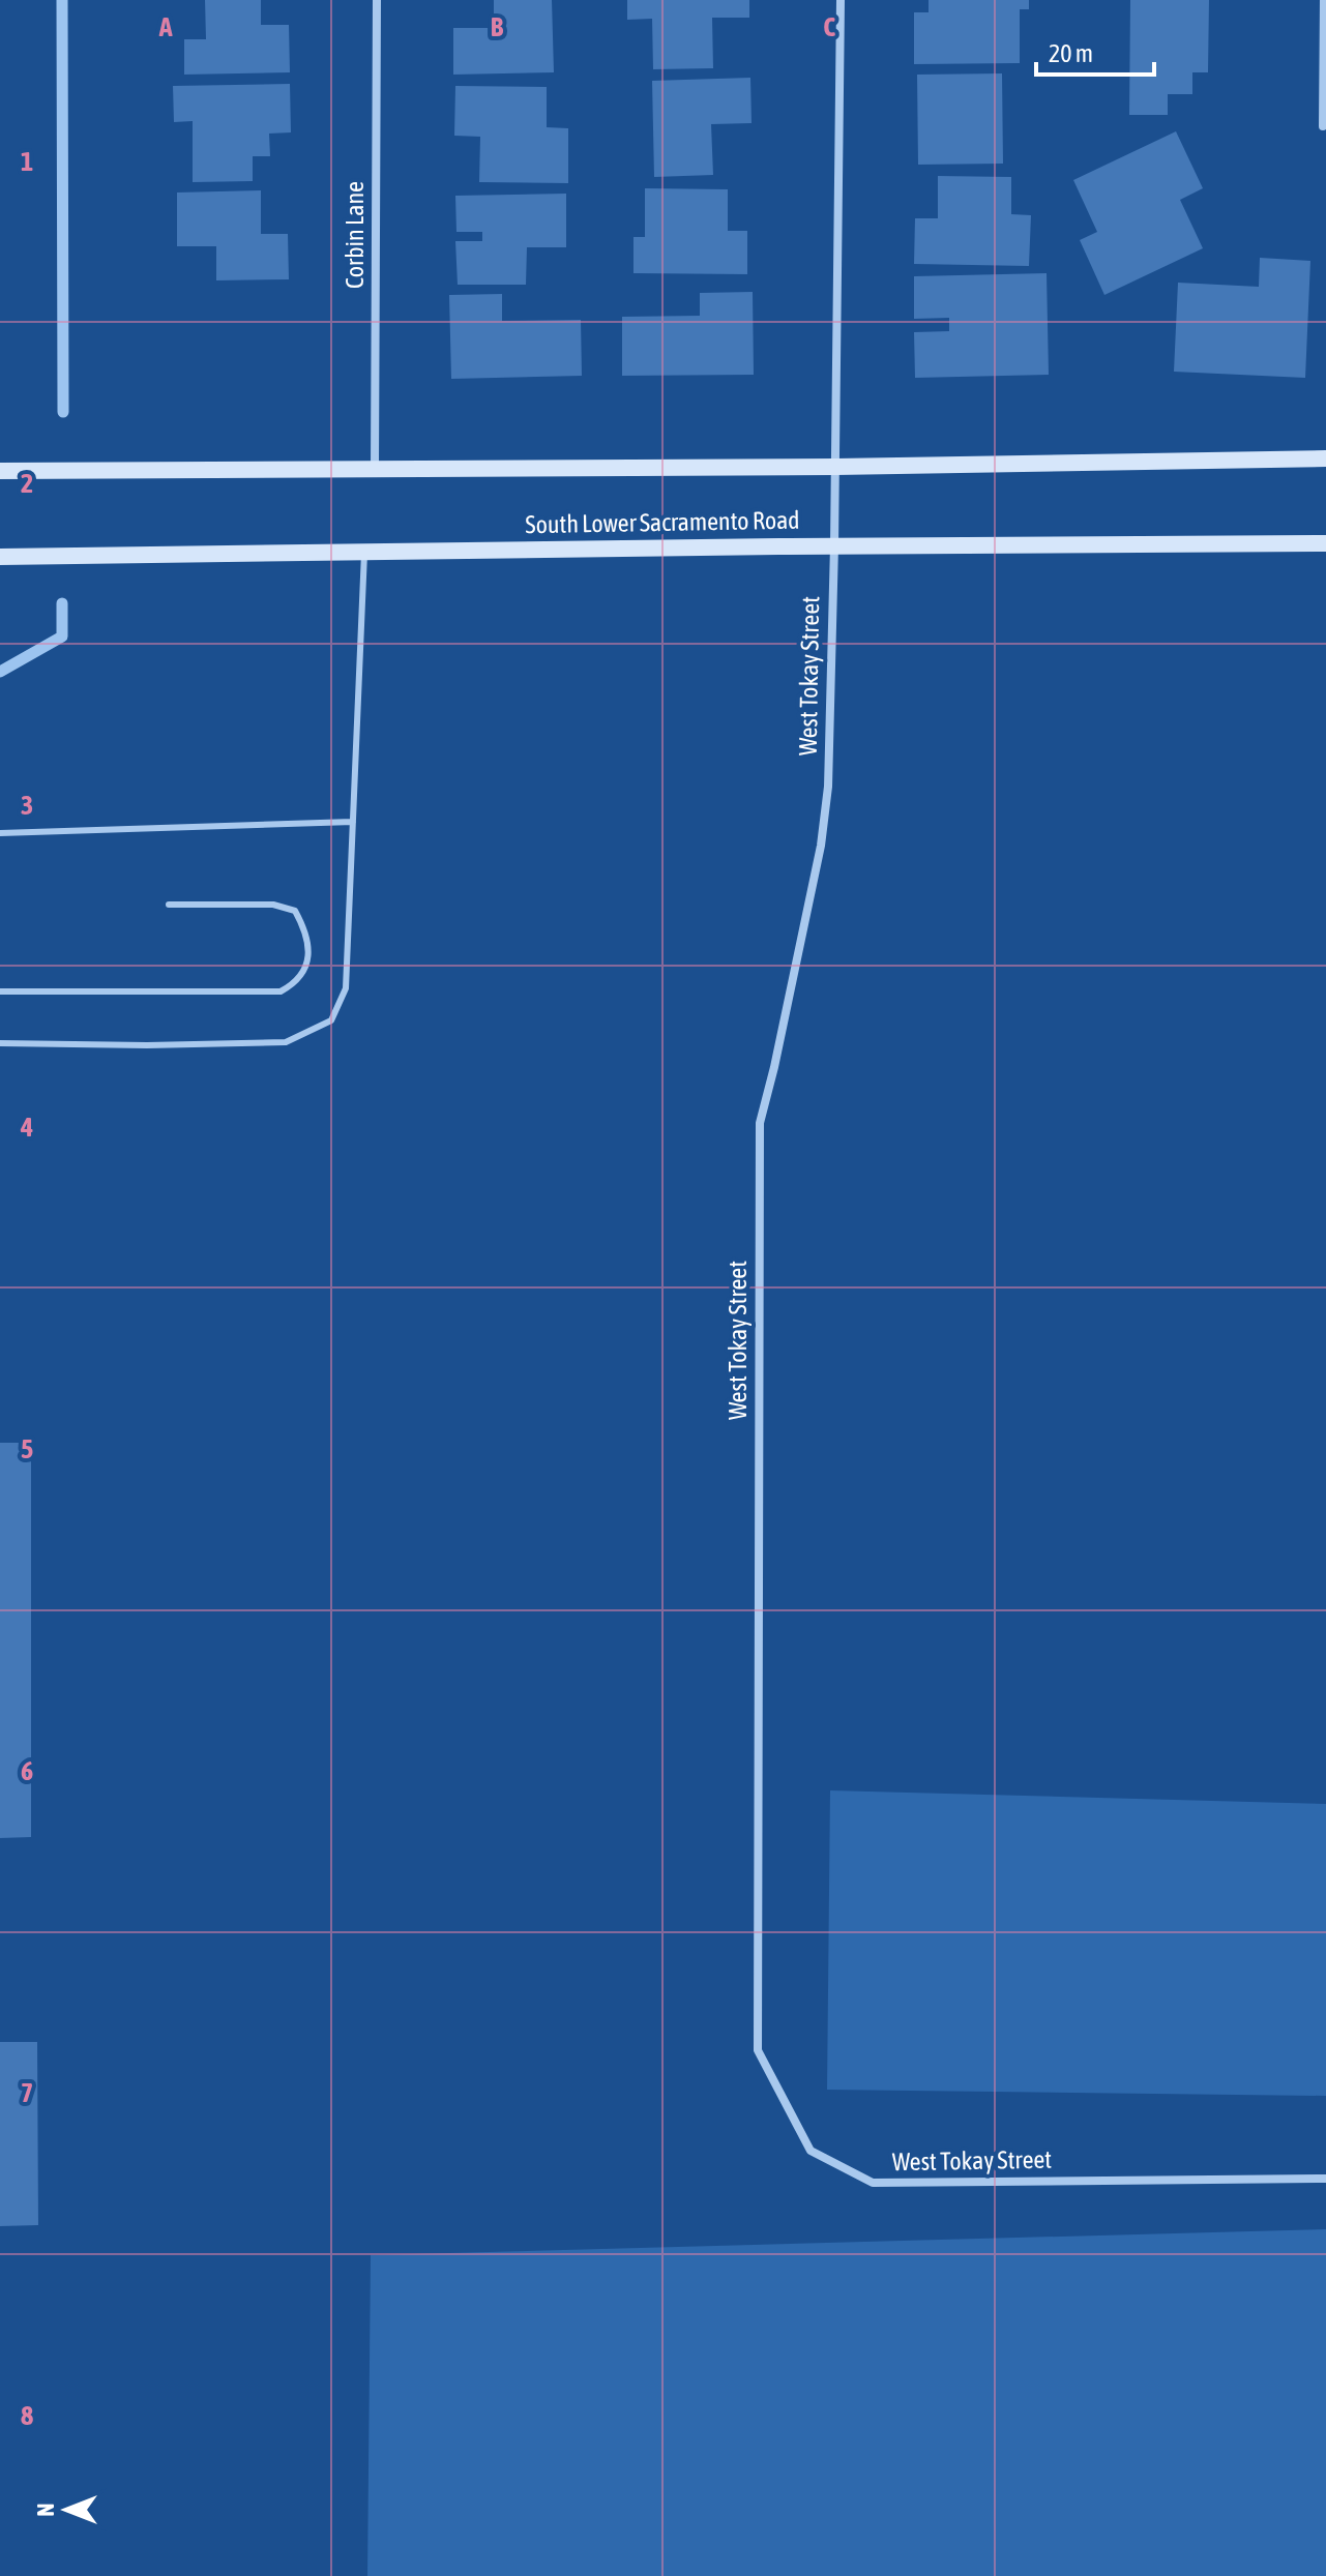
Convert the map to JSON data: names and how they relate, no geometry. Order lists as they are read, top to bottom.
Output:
{
  "streets": {
    "main road": ["South Lower Sacramento Road"],
    "street": ["Corbin Lane", "West Tokay Street"]
  },
  "crossings": [
    ["South Lower Sacramento Road", "West Tokay Street"]
  ],
  "scale_bar": "20 m",
  "north": "left",
  "grid": {
    "columns": ["A", "B", "C"],
    "rows": [
      "1",
      "2",
      "3",
      "4",
      "5",
      "6",
      "7",
      "8"
    ]
  }
}
